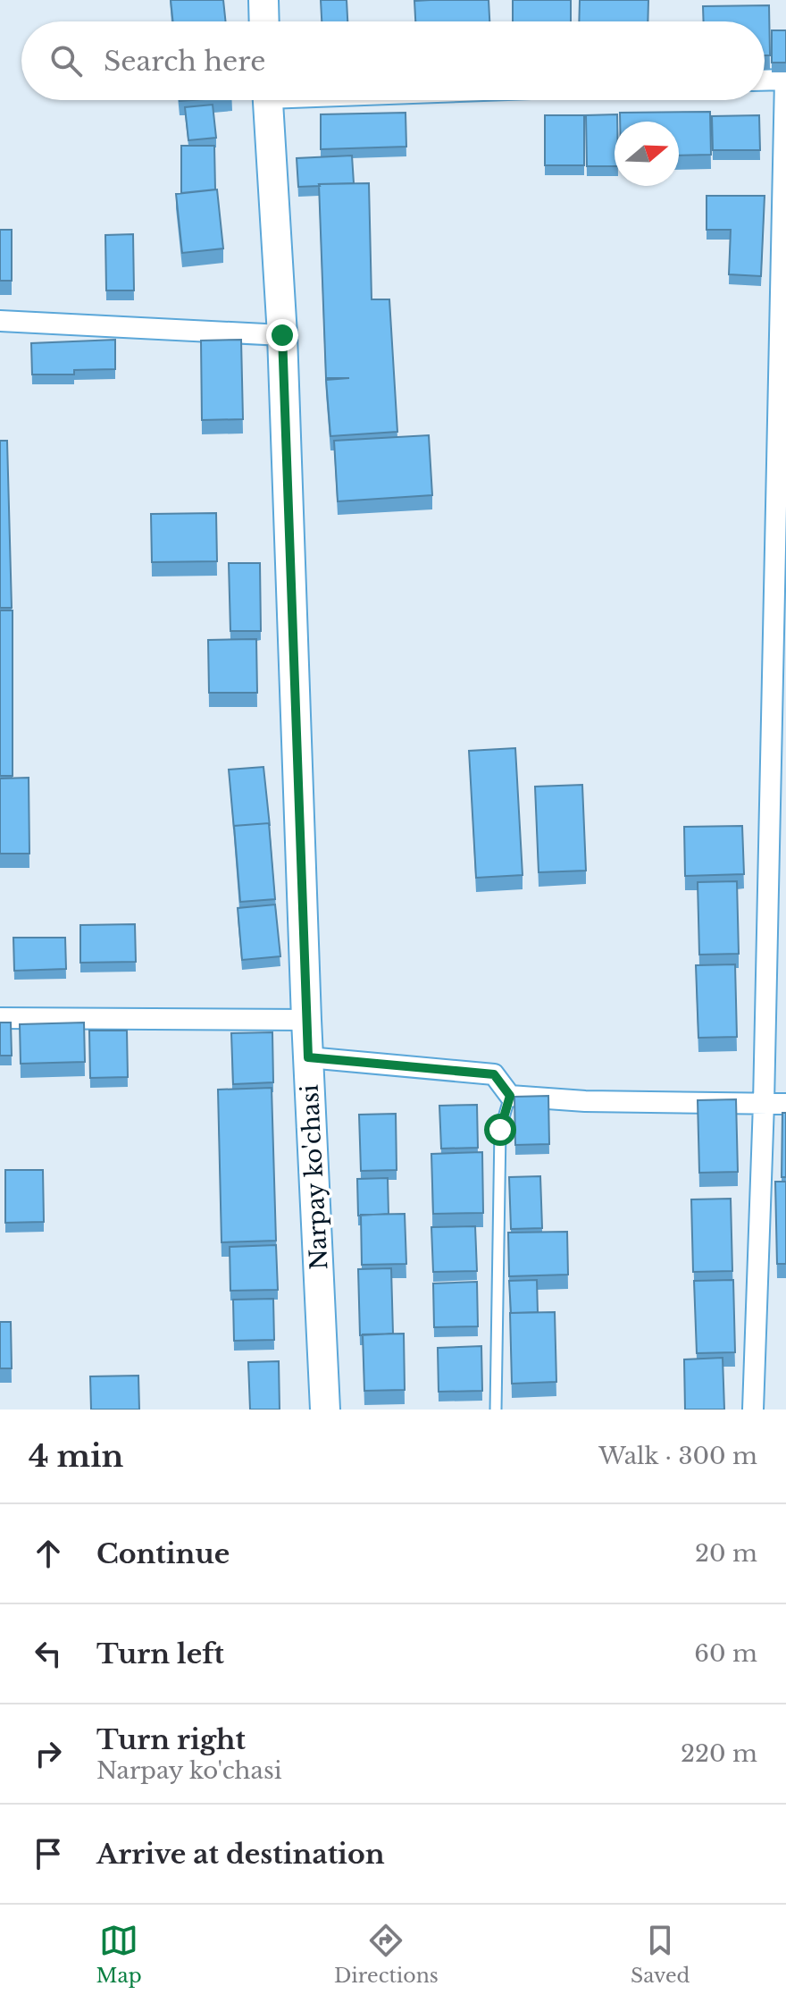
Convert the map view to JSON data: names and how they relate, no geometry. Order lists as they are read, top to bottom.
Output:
{
  "streets": {
    "main road": ["Narpay ko'chasi"]
  },
  "north": "right",
  "page": {
    "search": "Search here",
    "heading": ["4 min", "Walk · 300 m"],
    "list": [
      ["Continue", "20 m"],
      ["Turn left", "60 m"],
      ["Turn right", "Narpay ko'chasi", "220 m"],
      "Arrive at destination"
    ],
    "nav": ["Map", "Directions", "Saved"]
  }
}
